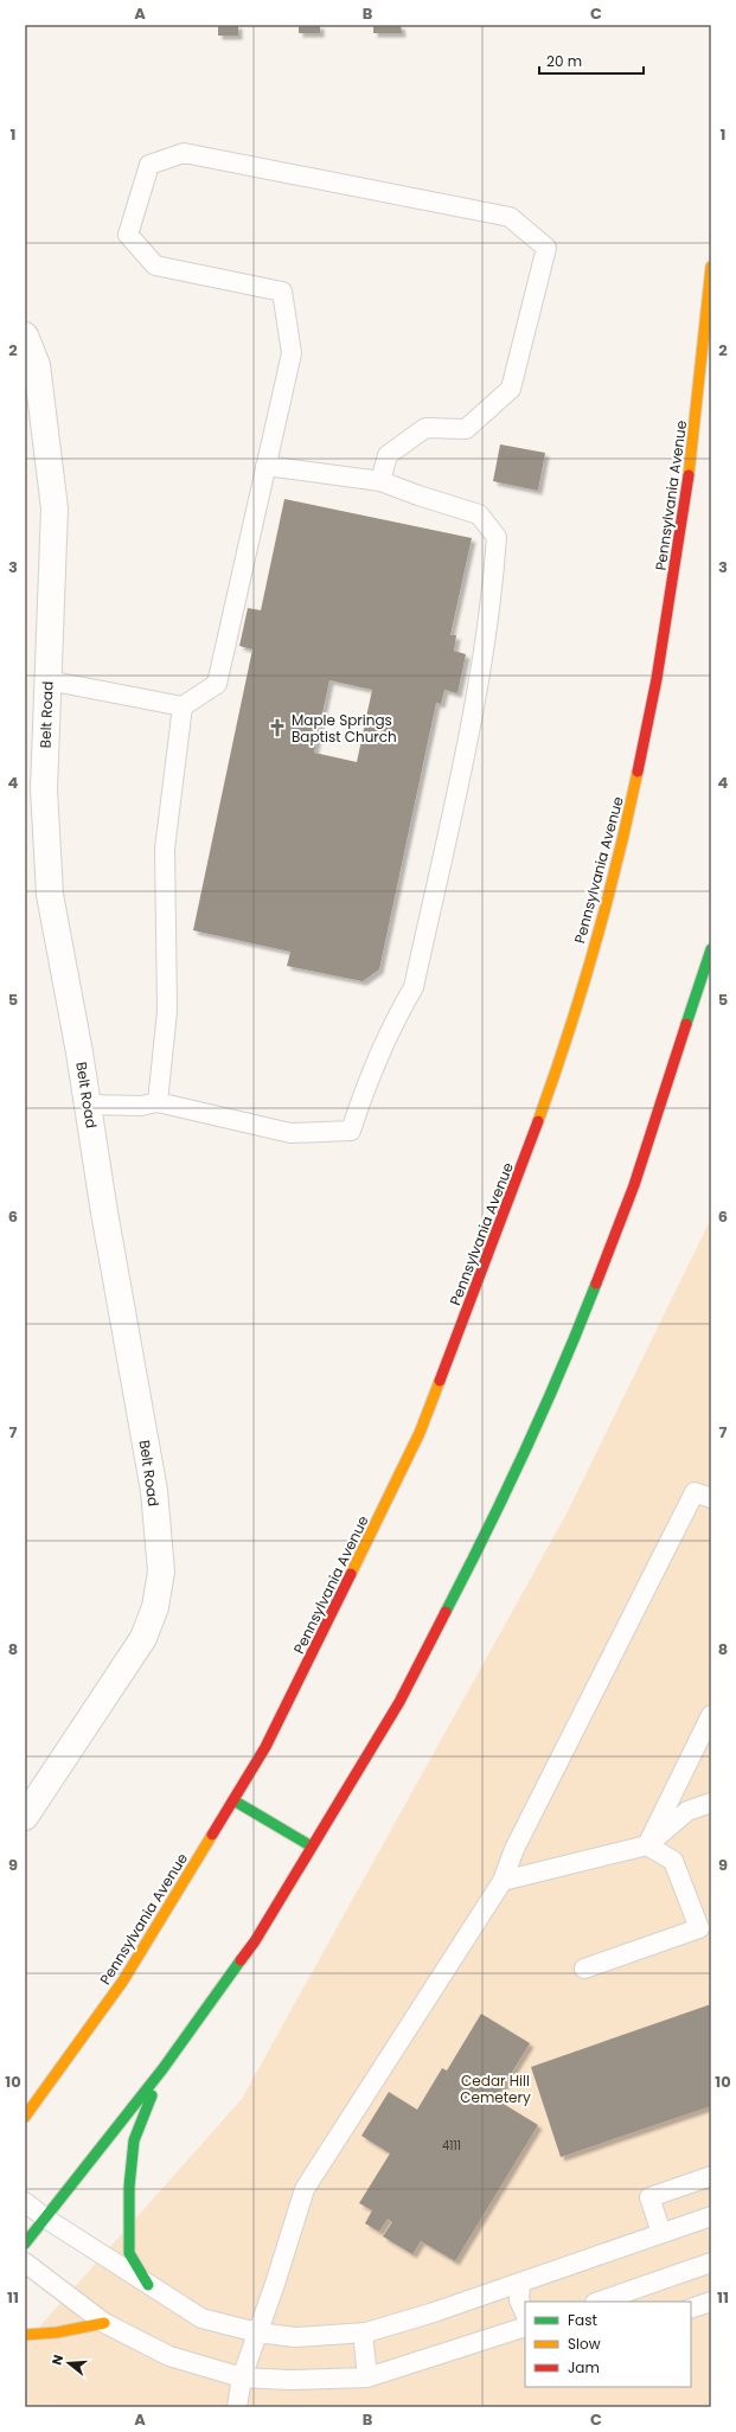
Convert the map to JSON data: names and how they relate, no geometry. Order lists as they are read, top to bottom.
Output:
{
  "streets": {
    "highway": ["Pennsylvania Avenue"],
    "street": ["Belt Road"]
  },
  "parks": ["Cedar Hill Cemetery"],
  "places": {
    "church": ["Maple Springs Baptist Church"]
  },
  "house_numbers": ["4111"],
  "legend": ["Fast", "Slow", "Jam"],
  "scale_bar": "20 m",
  "north": "left",
  "grid": {
    "columns": ["A", "B", "C"],
    "rows": [
      "1",
      "2",
      "3",
      "4",
      "5",
      "6",
      "7",
      "8",
      "9",
      "10",
      "11"
    ]
  }
}
